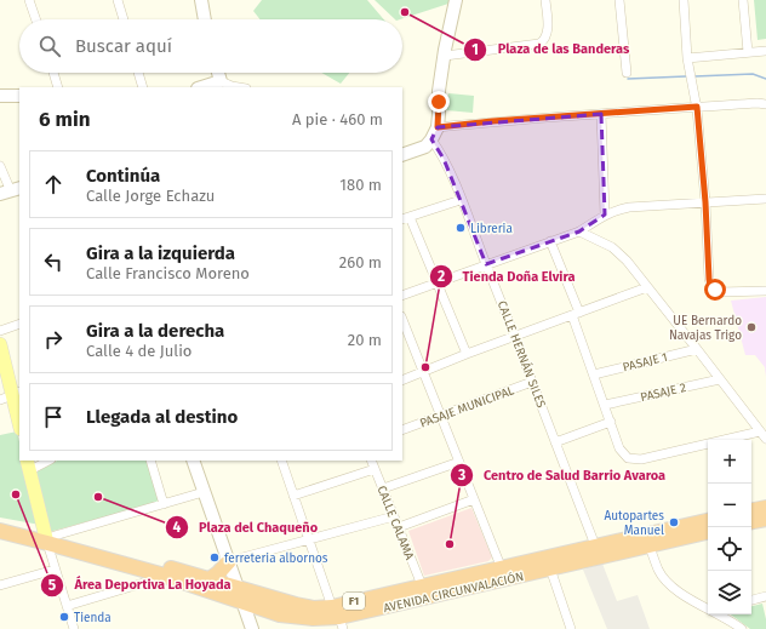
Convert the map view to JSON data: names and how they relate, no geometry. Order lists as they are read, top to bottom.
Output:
{
  "streets": {
    "highway": ["AVENIDA CIRCUNVALACIÓN", "F1"],
    "street": [
      "CALLE HERNÁN SILES",
      "PASAJE 1",
      "PASAJE 2",
      "PASAJE MUNICIPAL",
      "CALLE CALAMA"
    ]
  },
  "crossings": [
    ["CALLE HERNÁN SILES", "PASAJE MUNICIPAL"],
    ["CALLE HERNÁN SILES", "AVENIDA CIRCUNVALACIÓN"],
    ["CALLE CALAMA", "AVENIDA CIRCUNVALACIÓN"]
  ],
  "places": [
    "Plaza de las Banderas",
    "Libreria",
    "UE Bernardo Navajas Trigo",
    "Tienda Doña Elvira",
    "Área Deportiva La Hoyada",
    "Plaza del Chaqueño",
    "Autopartes Manuel",
    "Centro de Salud Barrio Avaroa",
    "ferreteria albornos",
    "Tienda"
  ],
  "page": {
    "search": "Buscar aquí",
    "heading": ["6 min", "A pie · 460 m"],
    "list": [
      ["Continúa", "Calle Jorge Echazu", "180 m"],
      ["Gira a la izquierda", "Calle Francisco Moreno", "260 m"],
      ["Gira a la derecha", "Calle 4 de Julio", "20 m"],
      "Llegada al destino"
    ],
    "map_buttons": ["+", "−"]
  }
}
